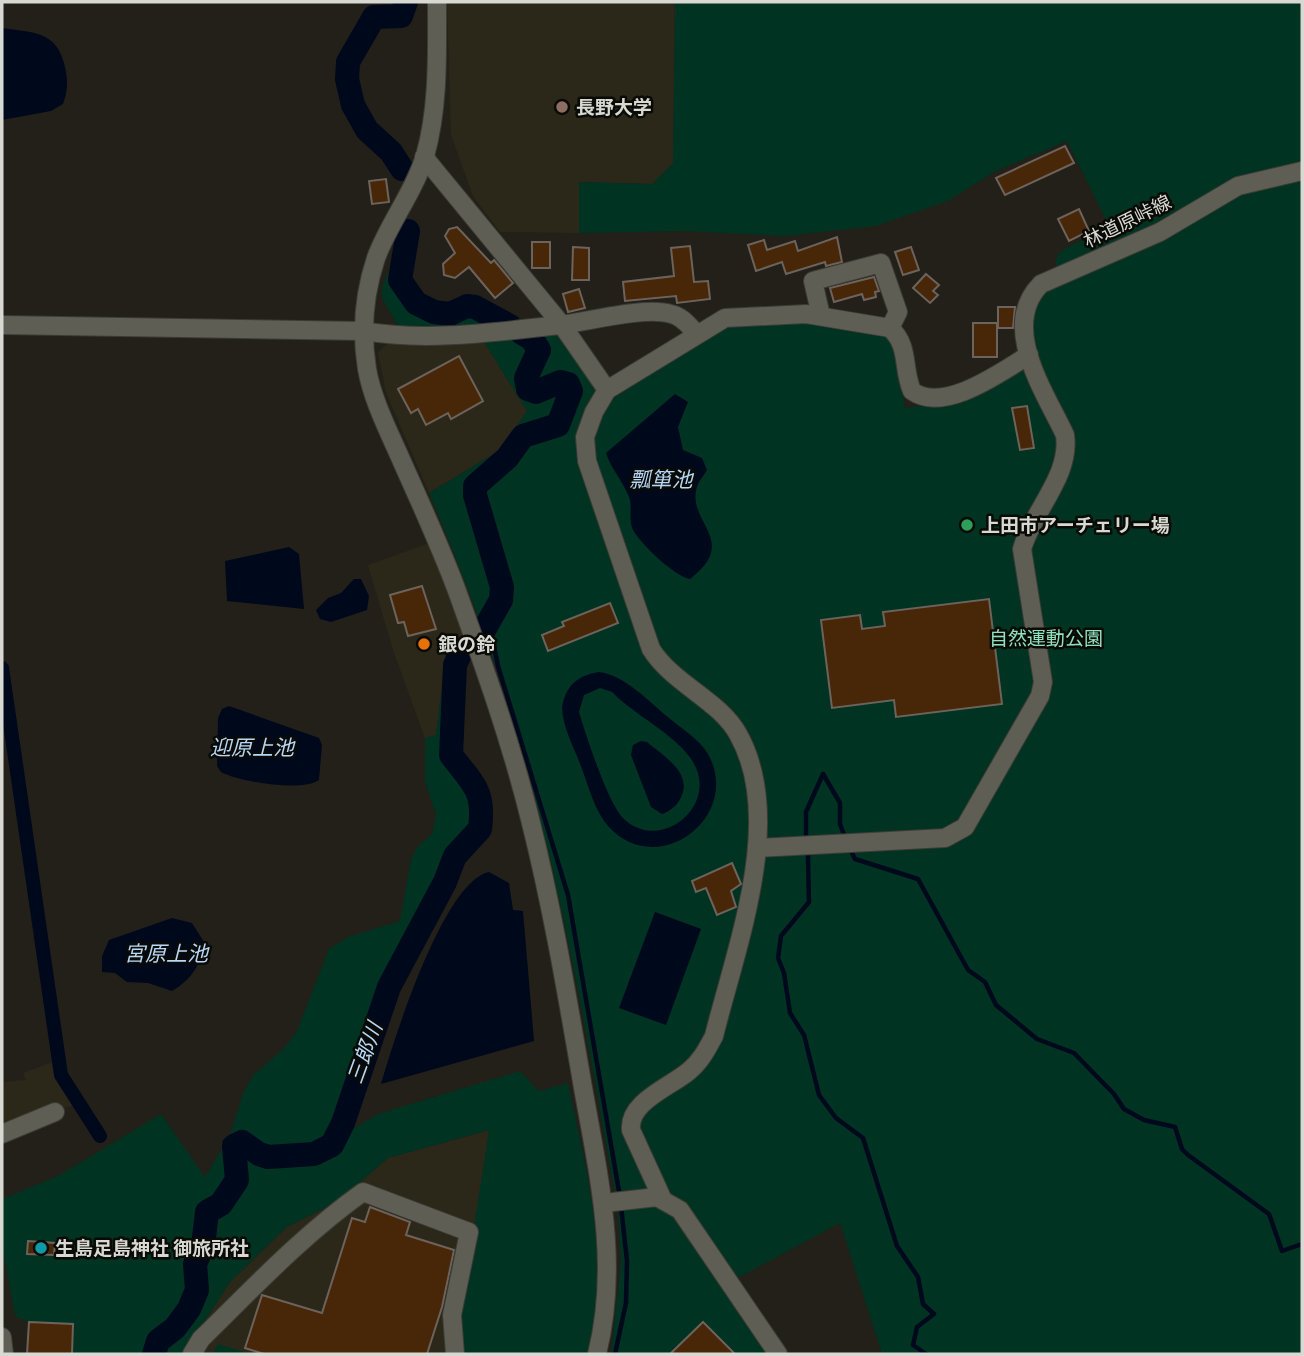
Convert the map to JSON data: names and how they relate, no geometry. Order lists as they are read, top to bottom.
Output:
{
  "streets": {
    "street": ["林道原峠線"]
  },
  "water": [
    "瓢箪池",
    "迎原上池",
    "宮原上池",
    "三郎川"
  ],
  "parks": ["自然運動公園"],
  "places": [
    "長野大学",
    "上田市アーチェリー場",
    "銀の鈴",
    "生島足島神社 御旅所社"
  ]
}
